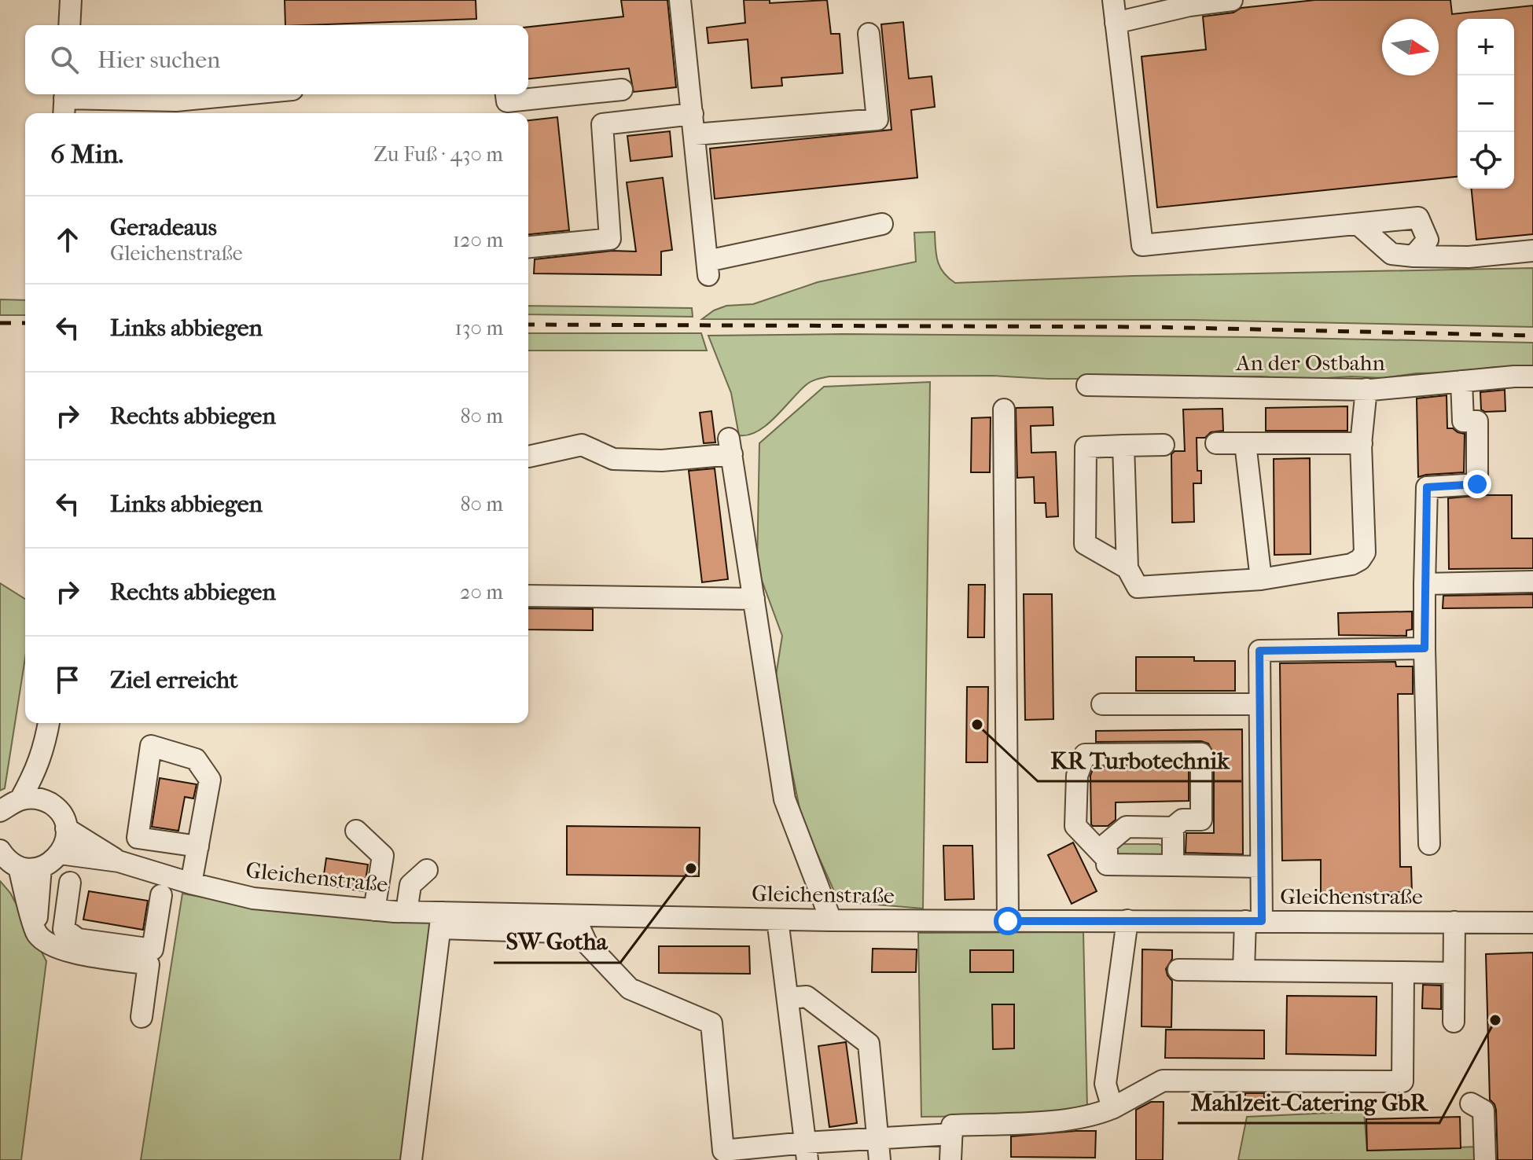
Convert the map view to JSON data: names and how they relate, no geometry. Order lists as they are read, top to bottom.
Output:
{
  "streets": {
    "street": ["An der Ostbahn", "Gleichenstraße"]
  },
  "places": ["KR Turbotechnik", "SW Gotha", "Mahlzeit-Catering GbR"],
  "north": "right",
  "page": {
    "map_buttons": ["+", "−"],
    "search": "Hier suchen",
    "heading": ["6 Min.", "Zu Fuß · 430 m"],
    "list": [
      ["Geradeaus", "Gleichenstraße", "120 m"],
      ["Links abbiegen", "130 m"],
      ["Rechts abbiegen", "80 m"],
      ["Links abbiegen", "80 m"],
      ["Rechts abbiegen", "20 m"],
      "Ziel erreicht"
    ]
  }
}
